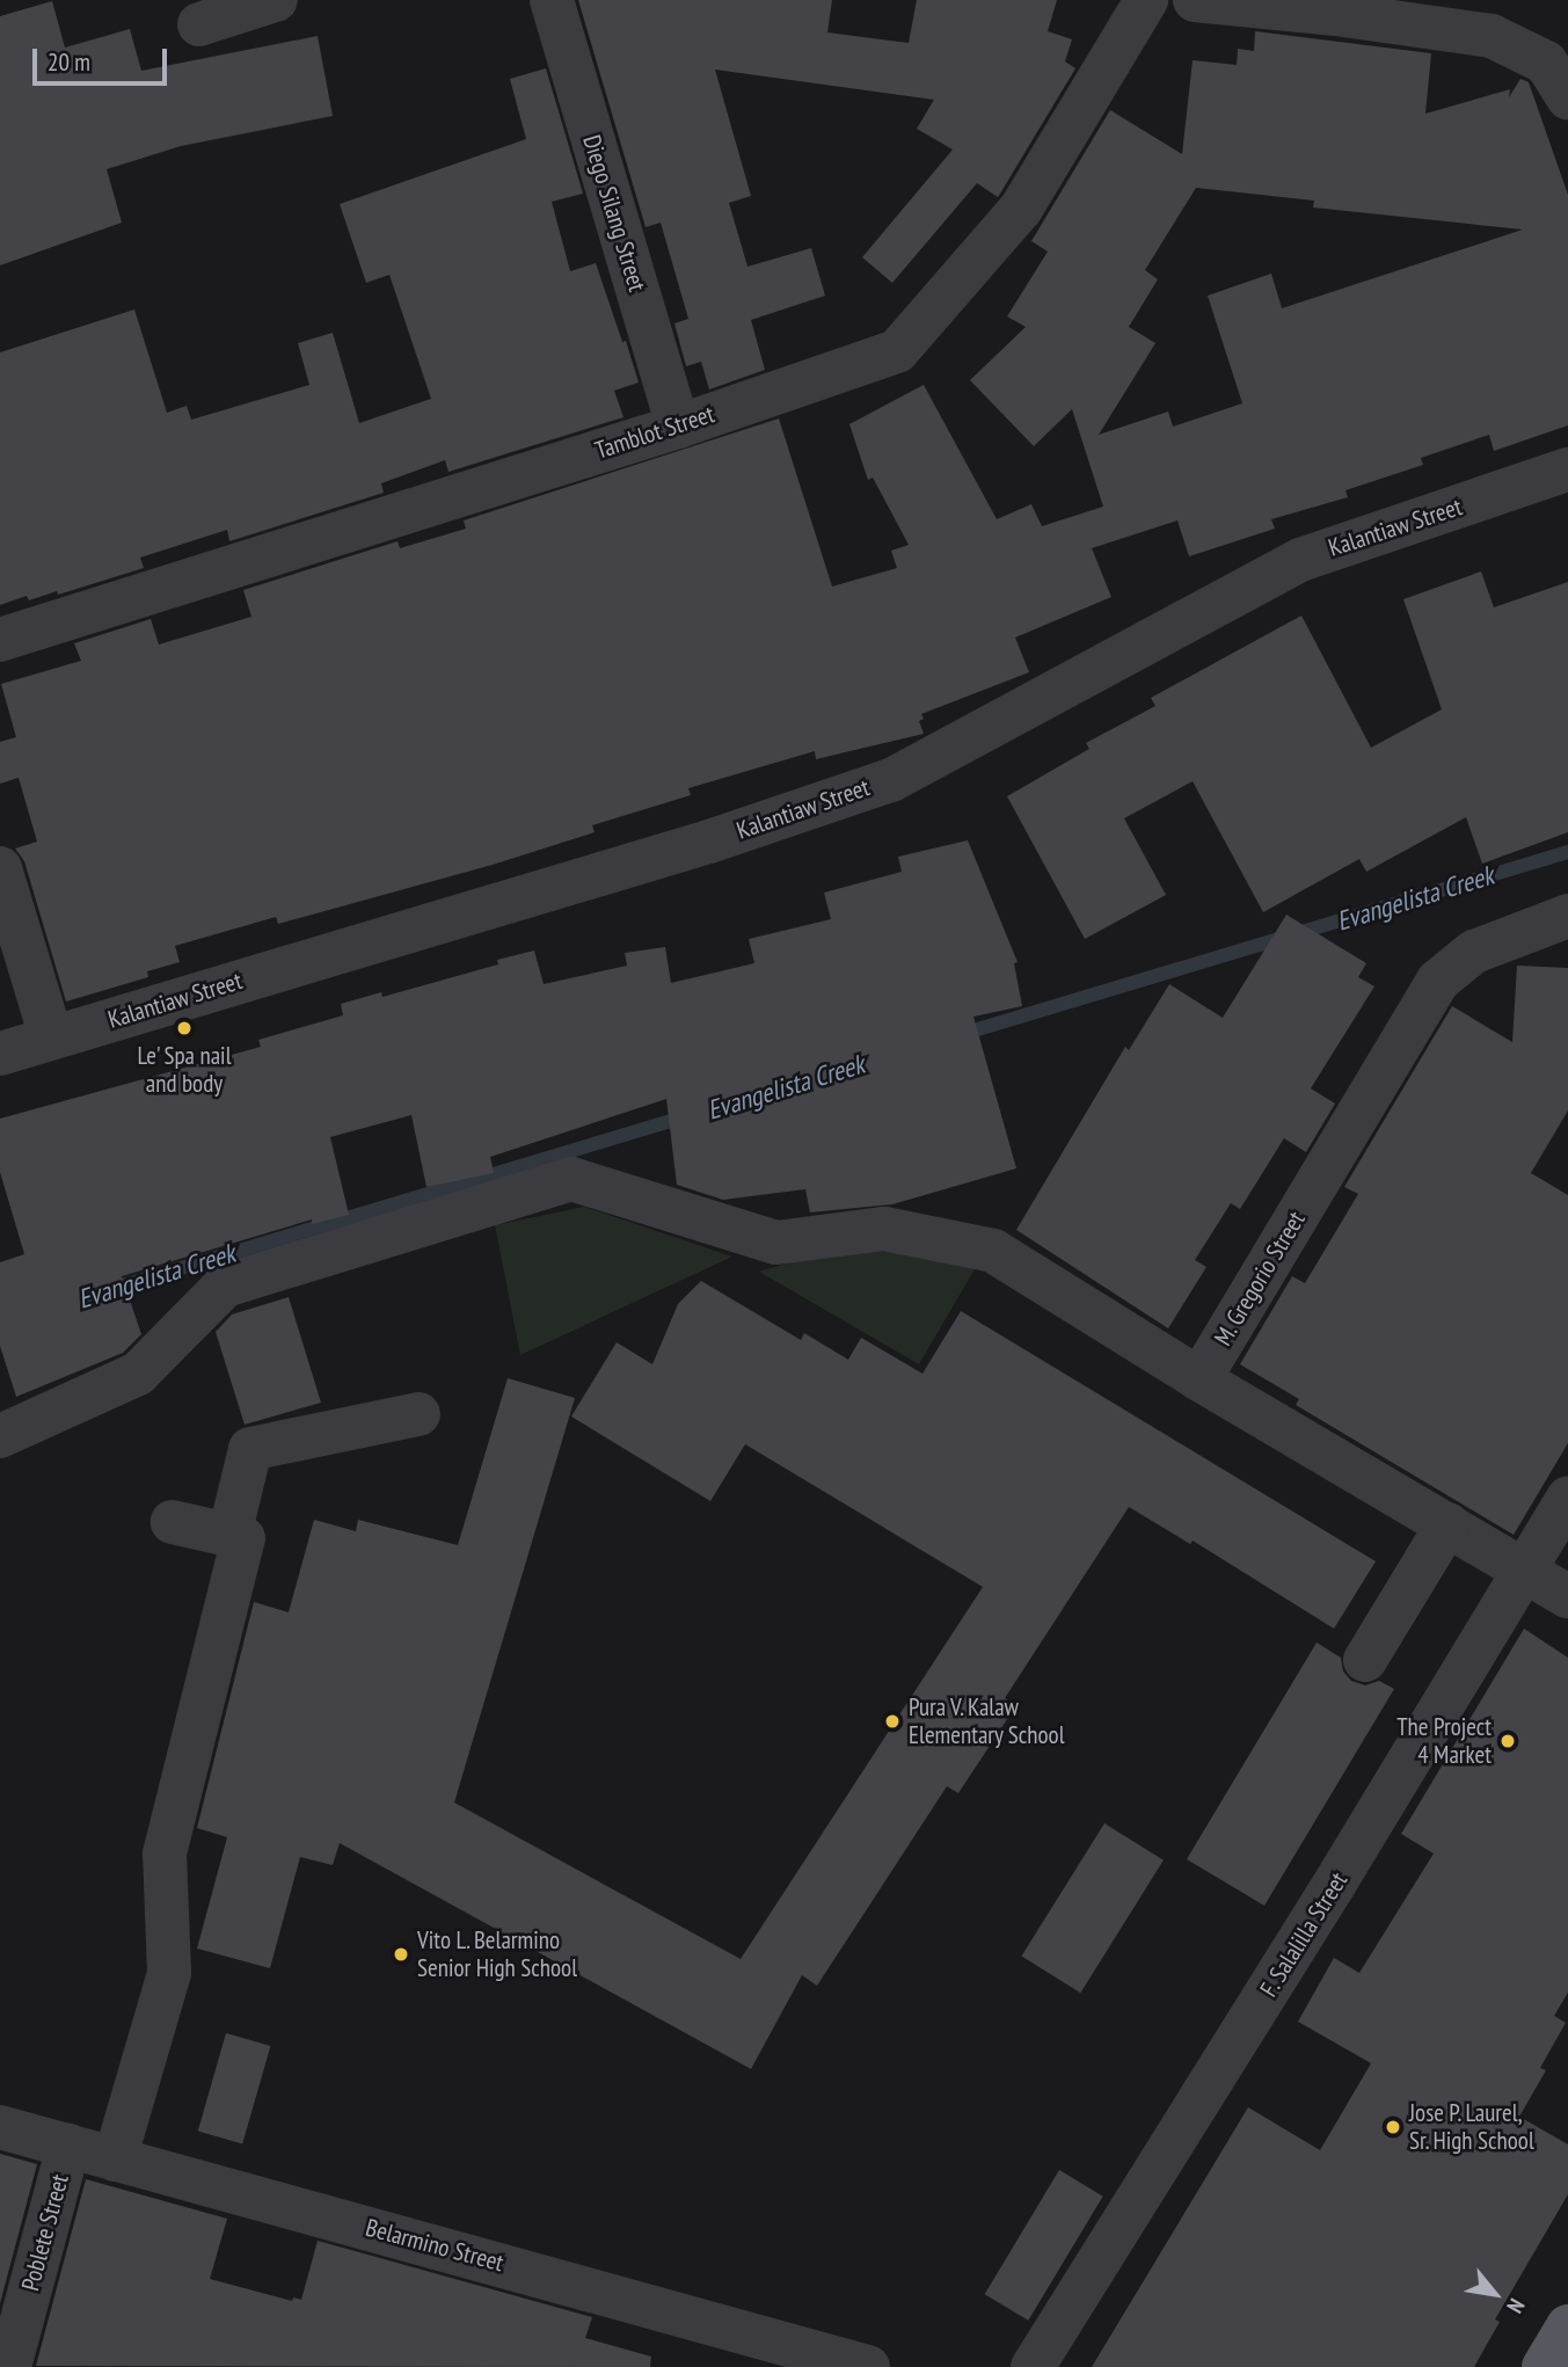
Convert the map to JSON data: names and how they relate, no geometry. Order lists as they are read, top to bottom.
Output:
{
  "streets": {
    "street": [
      "Diego Silang Street",
      "Tamblot Street",
      "Kalantiaw Street",
      "M. Gregorio Street",
      "F. Salalilla Street",
      "Poblete Street",
      "Belarmino Street"
    ]
  },
  "crossings": [
    ["Diego Silang Street", "Tamblot Street"],
    ["Poblete Street", "Belarmino Street"]
  ],
  "water": ["Evangelista Creek"],
  "places": [
    "Le' Spa nail and body",
    "Pura V. Kalaw Elementary School",
    "The Project 4 Market",
    "Vito L. Belarmino Senior High School",
    "Jose P. Laurel, Sr. High School"
  ],
  "scale_bar": "20 m",
  "north": "bottom right"
}
